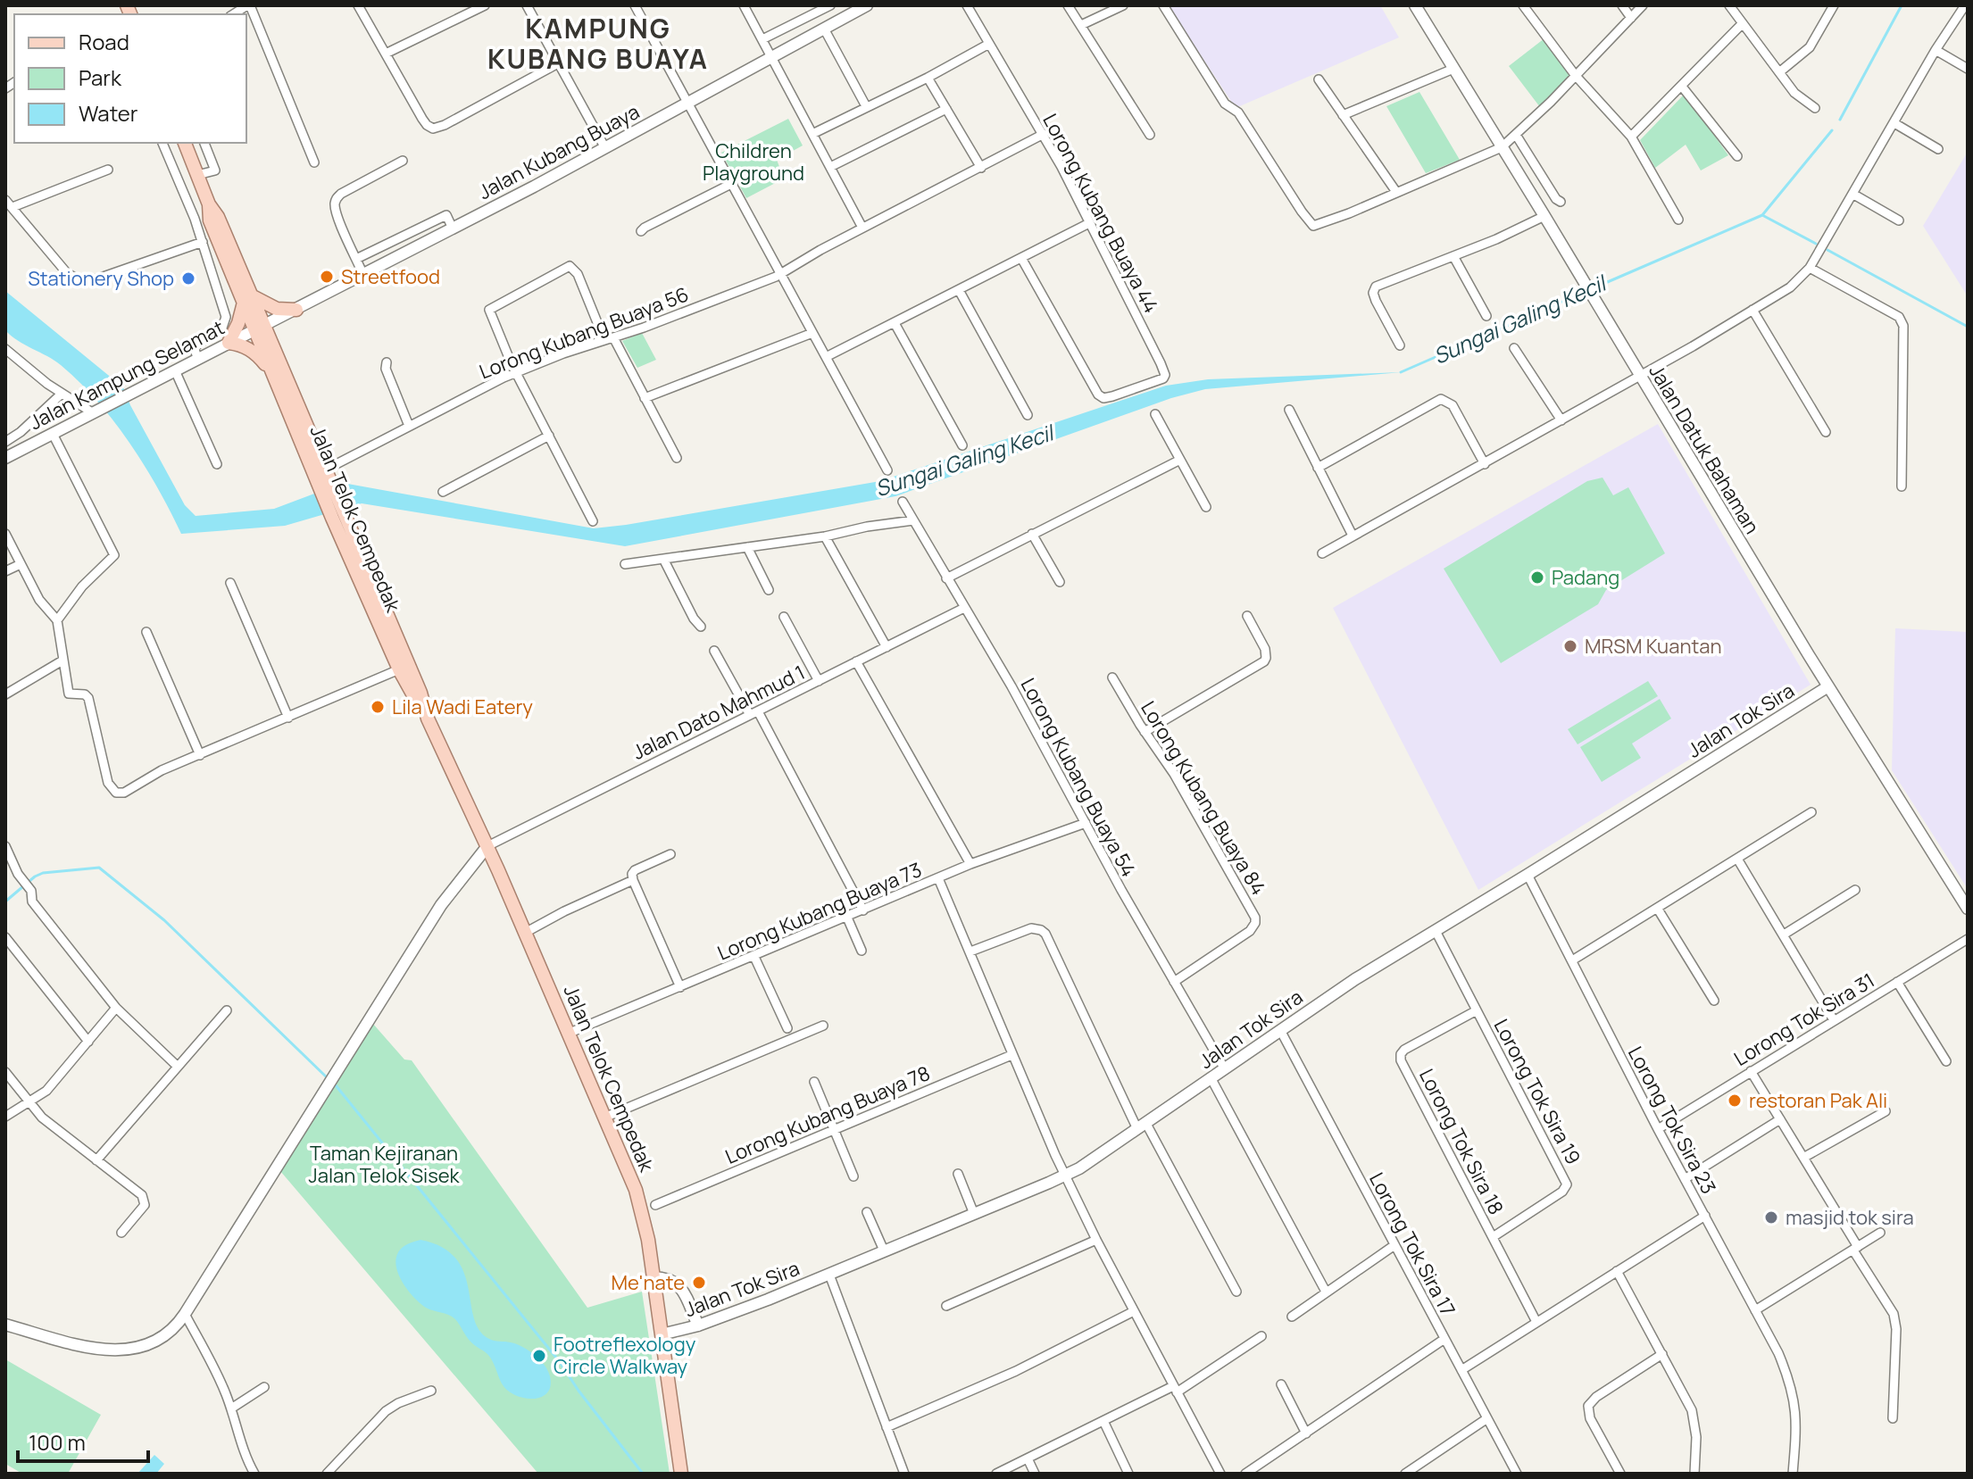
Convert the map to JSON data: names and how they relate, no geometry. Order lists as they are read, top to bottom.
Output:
{
  "streets": {
    "main road": ["Jalan Telok Cempedak"],
    "street": [
      "Jalan Kubang Buaya",
      "Lorong Kubang Buaya 44",
      "Lorong Kubang Buaya 56",
      "Jalan Kampung Selamat",
      "Jalan Datuk Bahaman",
      "Jalan Dato Mahmud 1",
      "Jalan Tok Sira",
      "Lorong Kubang Buaya 54",
      "Lorong Kubang Buaya 84",
      "Lorong Kubang Buaya 73",
      "Lorong Tok Sira 31",
      "Lorong Tok Sira 19",
      "Lorong Kubang Buaya 78",
      "Lorong Tok Sira 23",
      "Lorong Tok Sira 18",
      "Lorong Tok Sira 17"
    ]
  },
  "crossings": [
    ["Jalan Kubang Buaya", "Jalan Kampung Selamat"],
    ["Jalan Kubang Buaya", "Jalan Telok Cempedak"],
    ["Lorong Kubang Buaya 44", "Lorong Kubang Buaya 56"],
    ["Lorong Kubang Buaya 56", "Jalan Telok Cempedak"],
    ["Jalan Kampung Selamat", "Jalan Telok Cempedak"],
    ["Jalan Datuk Bahaman", "Jalan Tok Sira"],
    ["Jalan Telok Cempedak", "Jalan Dato Mahmud 1"],
    ["Jalan Telok Cempedak", "Jalan Tok Sira"],
    ["Jalan Telok Cempedak", "Lorong Kubang Buaya 73"],
    ["Jalan Dato Mahmud 1", "Lorong Kubang Buaya 54"],
    ["Jalan Tok Sira", "Lorong Kubang Buaya 54"],
    ["Jalan Tok Sira", "Lorong Tok Sira 19"],
    ["Jalan Tok Sira", "Lorong Tok Sira 23"],
    ["Jalan Tok Sira", "Lorong Tok Sira 17"],
    ["Lorong Kubang Buaya 54", "Lorong Kubang Buaya 84"],
    ["Lorong Kubang Buaya 54", "Lorong Kubang Buaya 73"],
    ["Lorong Tok Sira 31", "Lorong Tok Sira 23"],
    ["Lorong Tok Sira 19", "Lorong Tok Sira 18"]
  ],
  "districts": ["KAMPUNG KUBANG BUAYA"],
  "water": ["Sungai Galing Kecil"],
  "parks": ["Children Playground", "Taman Kejiranan Jalan Telok Sisek"],
  "places": [
    "Streetfood",
    "Stationery Shop",
    "Padang",
    "MRSM Kuantan",
    "Lila Wadi Eatery",
    "restoran Pak Ali",
    "masjid tok sira",
    "Me'nate",
    "Footreflexology Circle Walkway"
  ],
  "legend": ["Road", "Park", "Water"],
  "scale_bar": "100 m"
}
